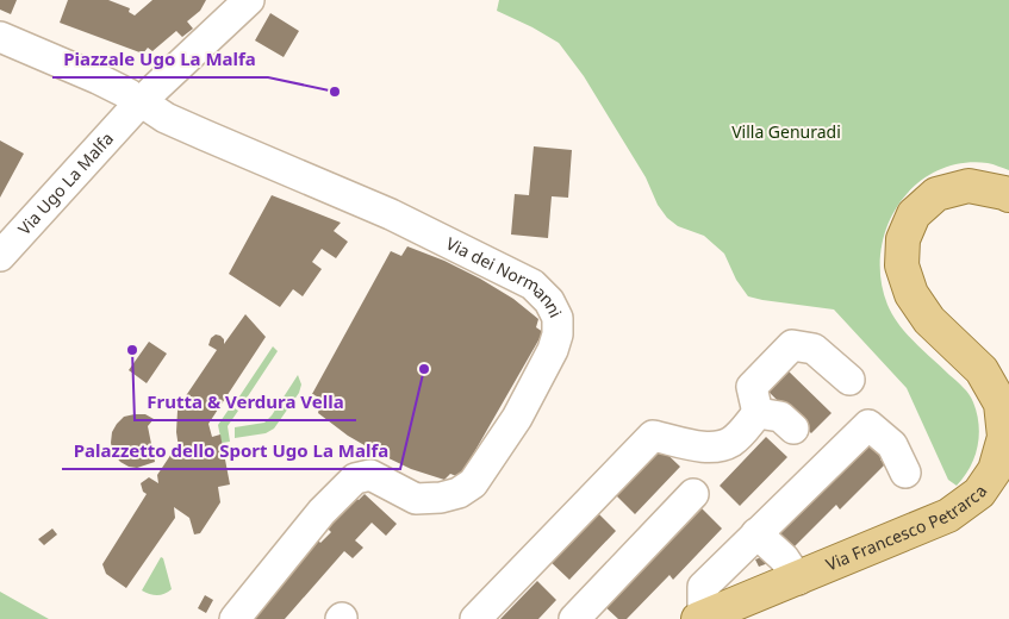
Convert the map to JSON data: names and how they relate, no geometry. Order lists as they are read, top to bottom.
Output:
{
  "streets": {
    "main road": ["Via Francesco Petrarca"],
    "street": ["Via Ugo La Malfa", "Via dei Normanni"]
  },
  "crossings": [
    ["Via Ugo La Malfa", "Via dei Normanni"]
  ],
  "parks": ["Villa Genuradi"],
  "places": ["Piazzale Ugo La Malfa", "Frutta & Verdura Vella", "Palazzetto dello Sport Ugo La Malfa"]
}
